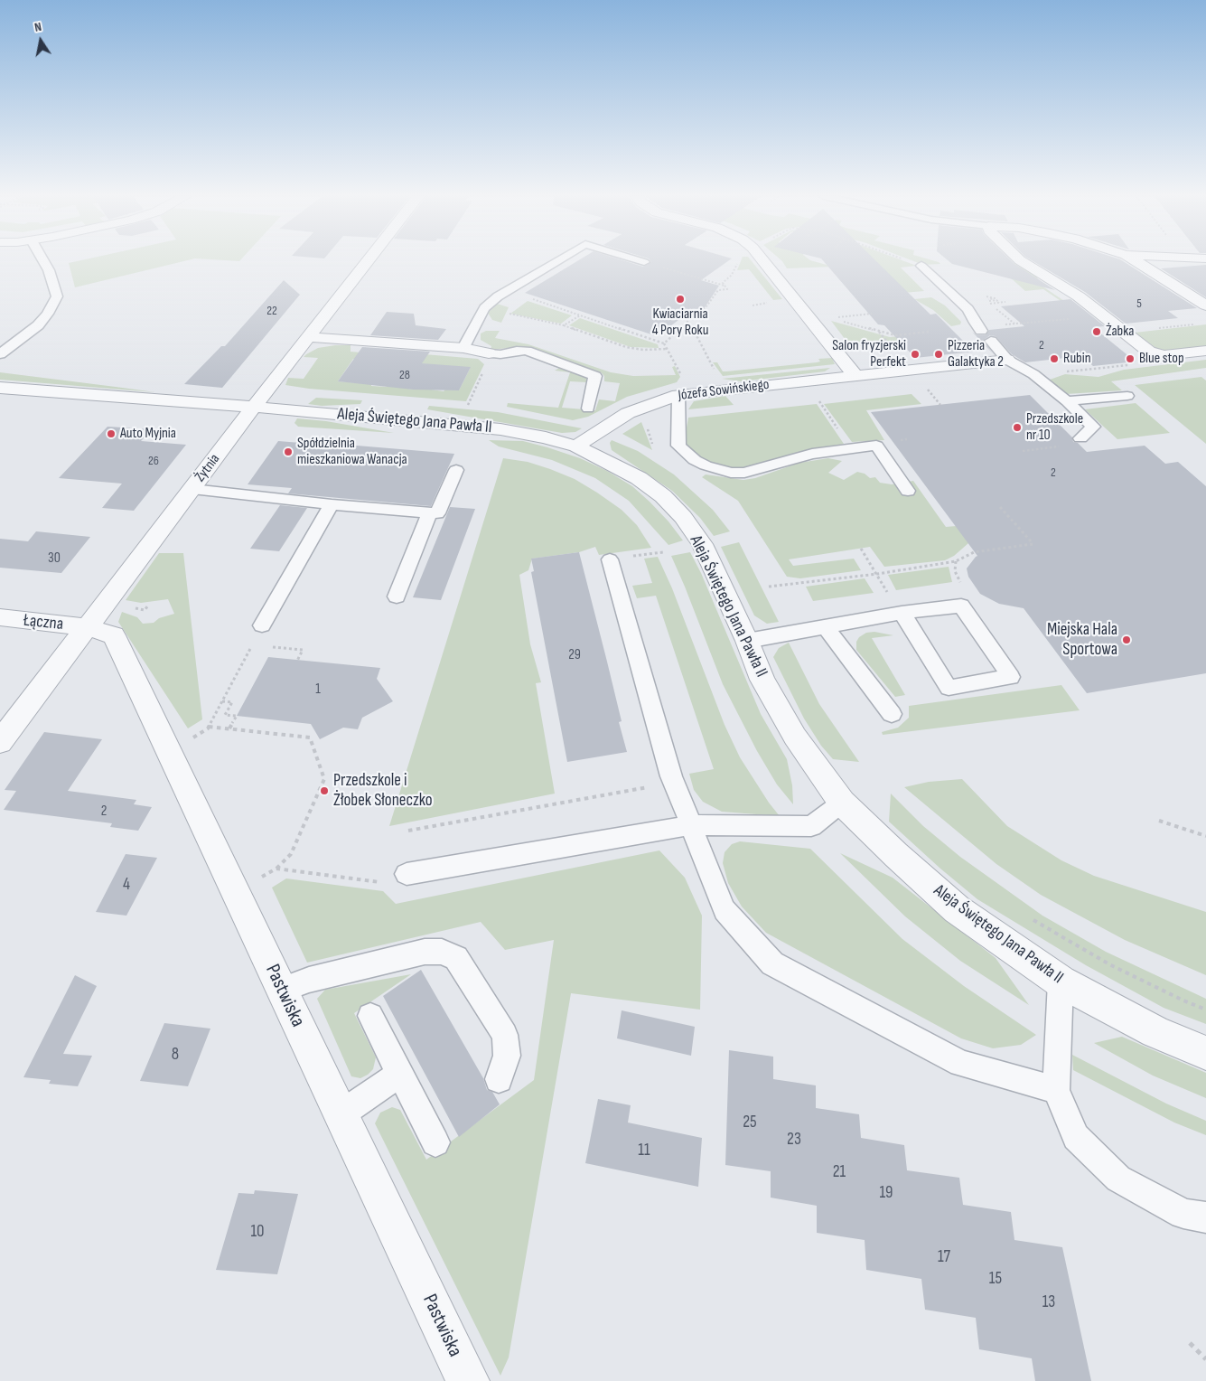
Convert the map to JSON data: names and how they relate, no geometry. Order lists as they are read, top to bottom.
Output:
{
  "streets": {
    "street": [
      "Józefa Sowińskiego",
      "Aleja Świętego Jana Pawła II",
      "Żytnia",
      "Łączna",
      "Pastwiska"
    ]
  },
  "crossings": [
    ["Józefa Sowińskiego", "Aleja Świętego Jana Pawła II"],
    ["Aleja Świętego Jana Pawła II", "Żytnia"],
    ["Żytnia", "Łączna"],
    ["Żytnia", "Pastwiska"],
    ["Łączna", "Pastwiska"]
  ],
  "places": [
    "Kwiaciarnia 4 Pory Roku",
    "Żabka",
    "Salon fryzjerski Perfekt",
    "Pizzeria Galaktyka 2",
    "Rubin",
    "Blue stop",
    "Przedszkole nr 10",
    "Auto Myjnia",
    "Spółdzielnia mieszkaniowa Wanacja",
    "Miejska Hala Sportowa",
    "Przedszkole i Żłobek Słoneczko"
  ],
  "house_numbers": [
    "5",
    "22",
    "2",
    "28",
    "26",
    "2",
    "30",
    "29",
    "1",
    "2",
    "4",
    "8",
    "25",
    "23",
    "11",
    "21",
    "19",
    "10",
    "17",
    "15",
    "13"
  ],
  "north": "top"
}
